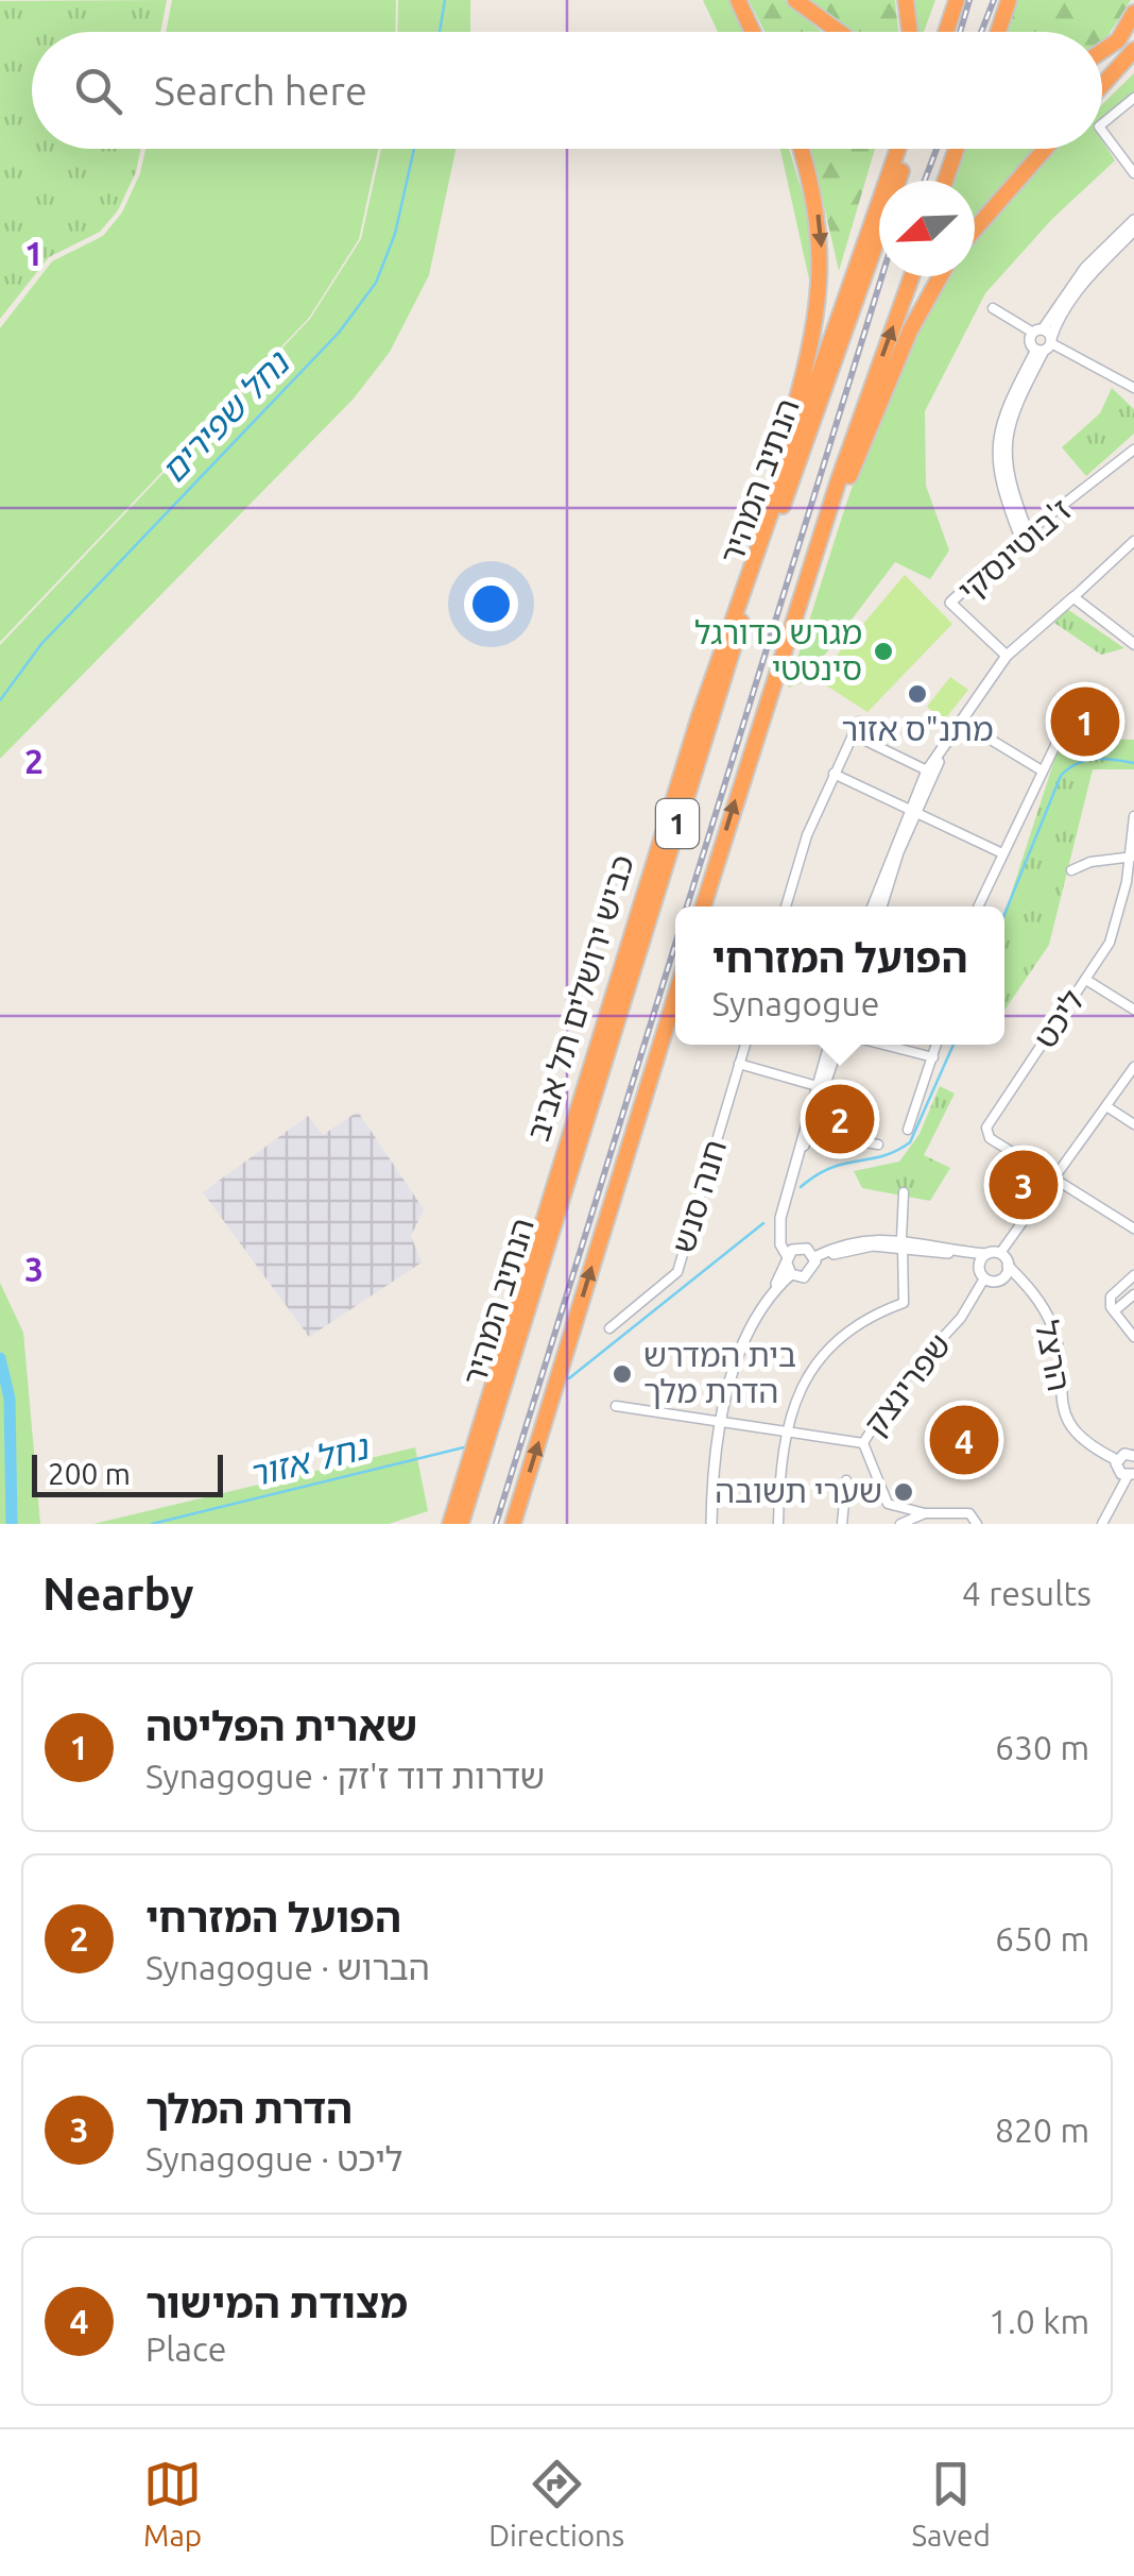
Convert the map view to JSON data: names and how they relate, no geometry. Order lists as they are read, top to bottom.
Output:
{
  "streets": {
    "highway": ["הנתיב המהיר", "1", "כביש ירושלים תל אביב"],
    "street": [
      "ז'בוטינסקי",
      "ליכט",
      "חנה סנש",
      "הרצל",
      "שפרינצק"
    ]
  },
  "water": ["נחל שפירים", "נחל אזור"],
  "places": [
    "מגרש כדורגל סינטטי",
    "מתנ\"ס אזור",
    "בית המדרש הדרת מלך",
    "שערי תשובה"
  ],
  "scale_bar": "200 m",
  "north": "bottom left",
  "page": {
    "search": "Search here",
    "pins": [
      "1",
      "2",
      "3",
      "4"
    ],
    "popup": ["הפועל המזרחי", "Synagogue"],
    "scale": "200 m",
    "heading": ["Nearby", "4 results"],
    "list": [
      {
        "mark": "1",
        "name": "שארית הפליטה",
        "note": "Synagogue · שדרות דוד ז'זק",
        "value": "630 m"
      },
      {
        "mark": "2",
        "name": "הפועל המזרחי",
        "note": "Synagogue · הברוש",
        "value": "650 m"
      },
      {
        "mark": "3",
        "name": "הדרת המלך",
        "note": "Synagogue · ליכט",
        "value": "820 m"
      },
      {
        "mark": "4",
        "name": "מצודת המישור",
        "note": "Place",
        "value": "1.0 km"
      }
    ],
    "nav": ["Map", "Directions", "Saved"]
  },
  "grid": {
    "rows": ["1", "2", "3"]
  }
}
